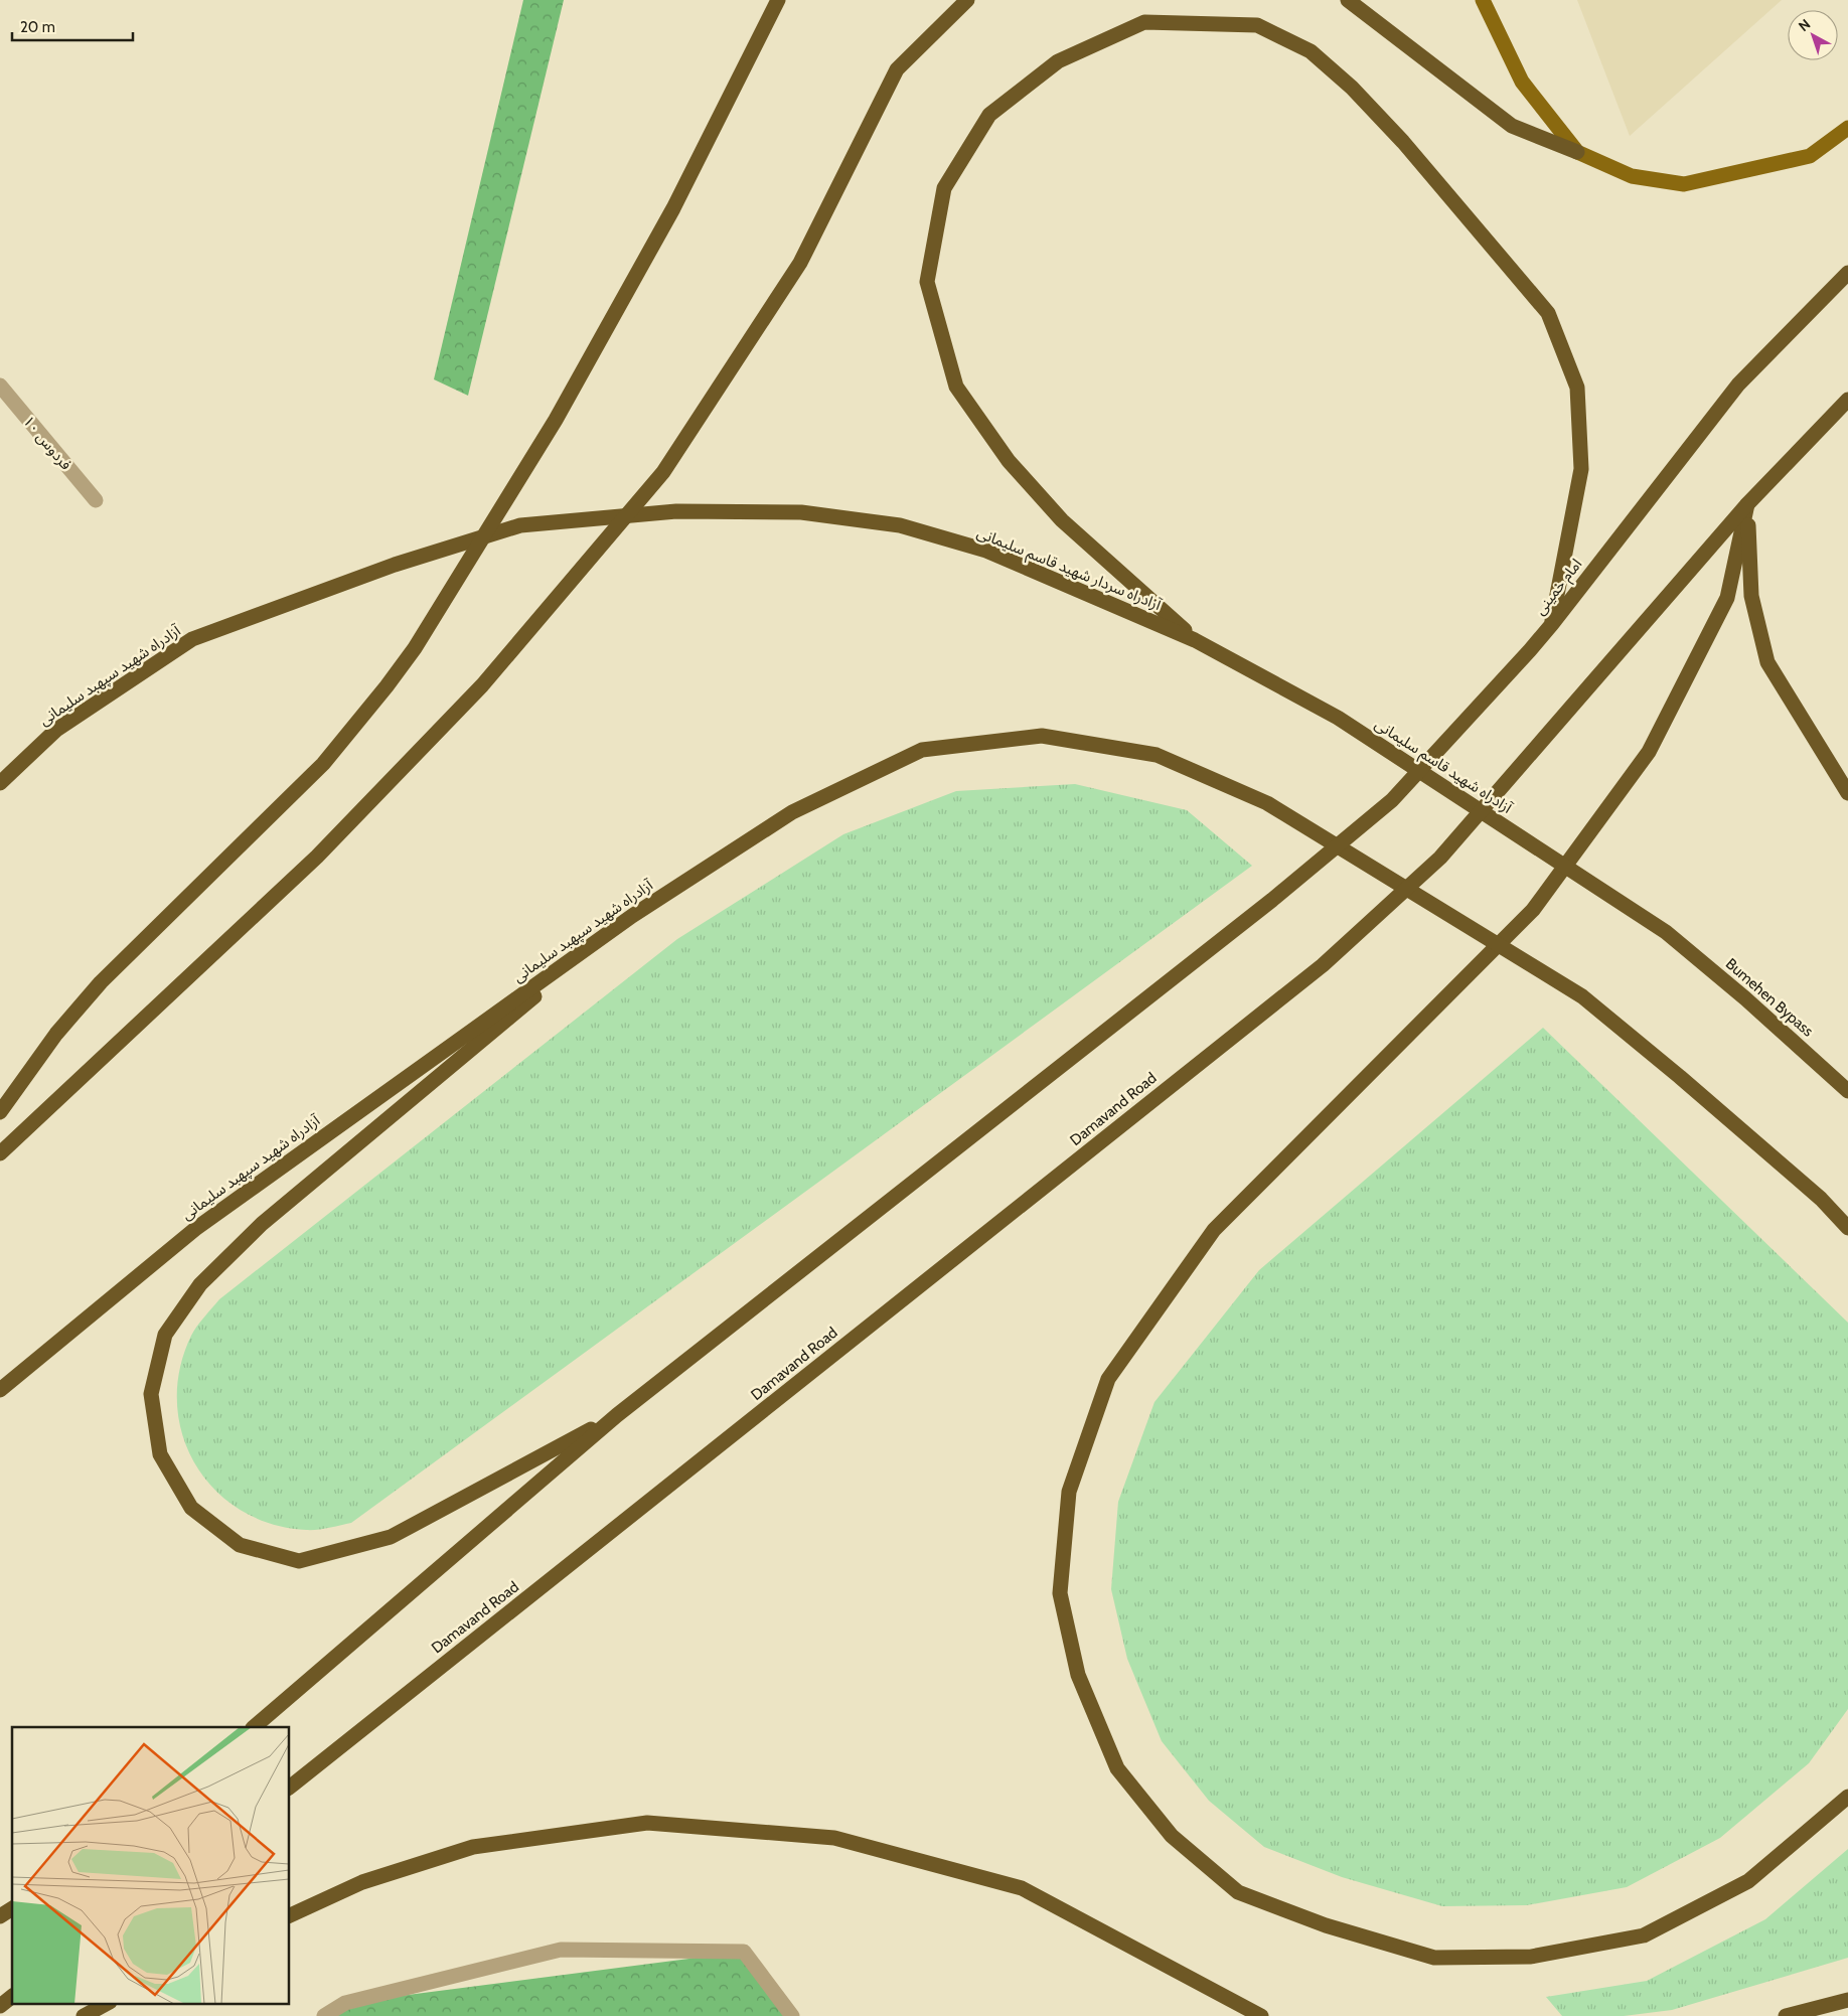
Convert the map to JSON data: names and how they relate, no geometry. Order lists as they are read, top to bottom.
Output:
{
  "streets": {
    "highway": [
      "آزادراه سردار شهید قاسم سلیمانی",
      "امام خمینی",
      "آزادراه شهید سپهبد سلیمانی",
      "آزادراه شهید قاسم سلیمانی",
      "Bumehen Bypass",
      "Damavand Road"
    ],
    "street": ["فردوس ۱۰"]
  },
  "crossings": [
    ["آزادراه سردار شهید قاسم سلیمانی", "آزادراه شهید سپهبد سلیمانی"],
    ["آزادراه سردار شهید قاسم سلیمانی", "آزادراه شهید قاسم سلیمانی"],
    ["آزادراه شهید قاسم سلیمانی", "Bumehen Bypass"]
  ],
  "scale_bar": "20 m",
  "north": "top left"
}
